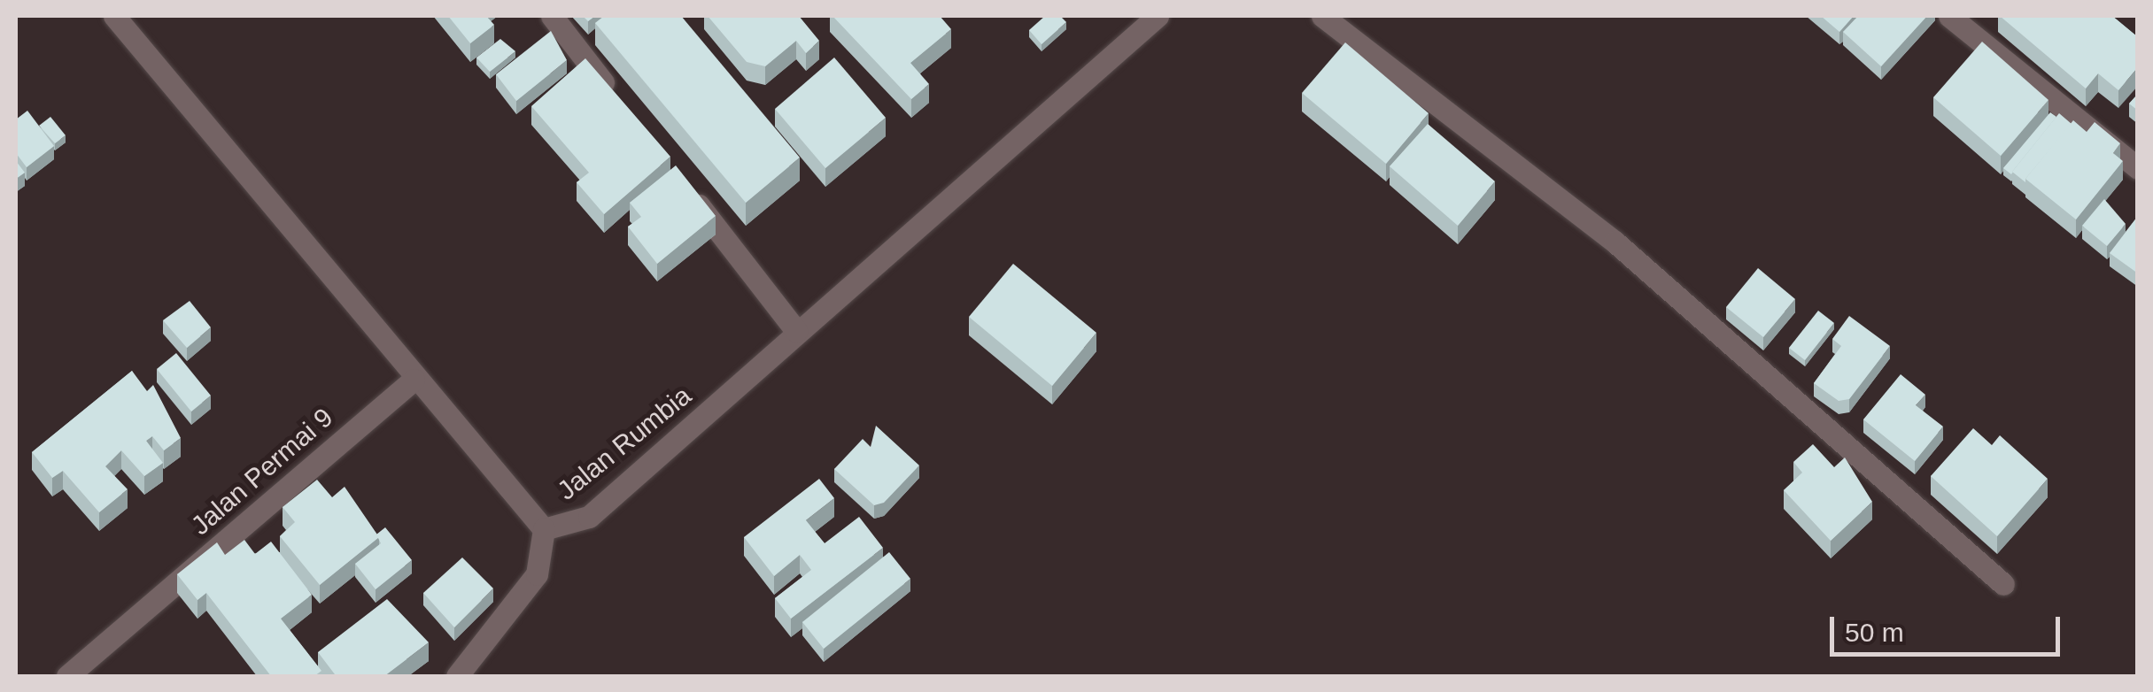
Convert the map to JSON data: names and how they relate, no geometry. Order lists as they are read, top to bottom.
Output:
{
  "streets": {
    "street": ["Jalan Rumbia", "Jalan Permai 9"]
  },
  "crossings": [
    ["Jalan Rumbia", "Jalan Permai 9"]
  ],
  "scale_bar": "50 m"
}
